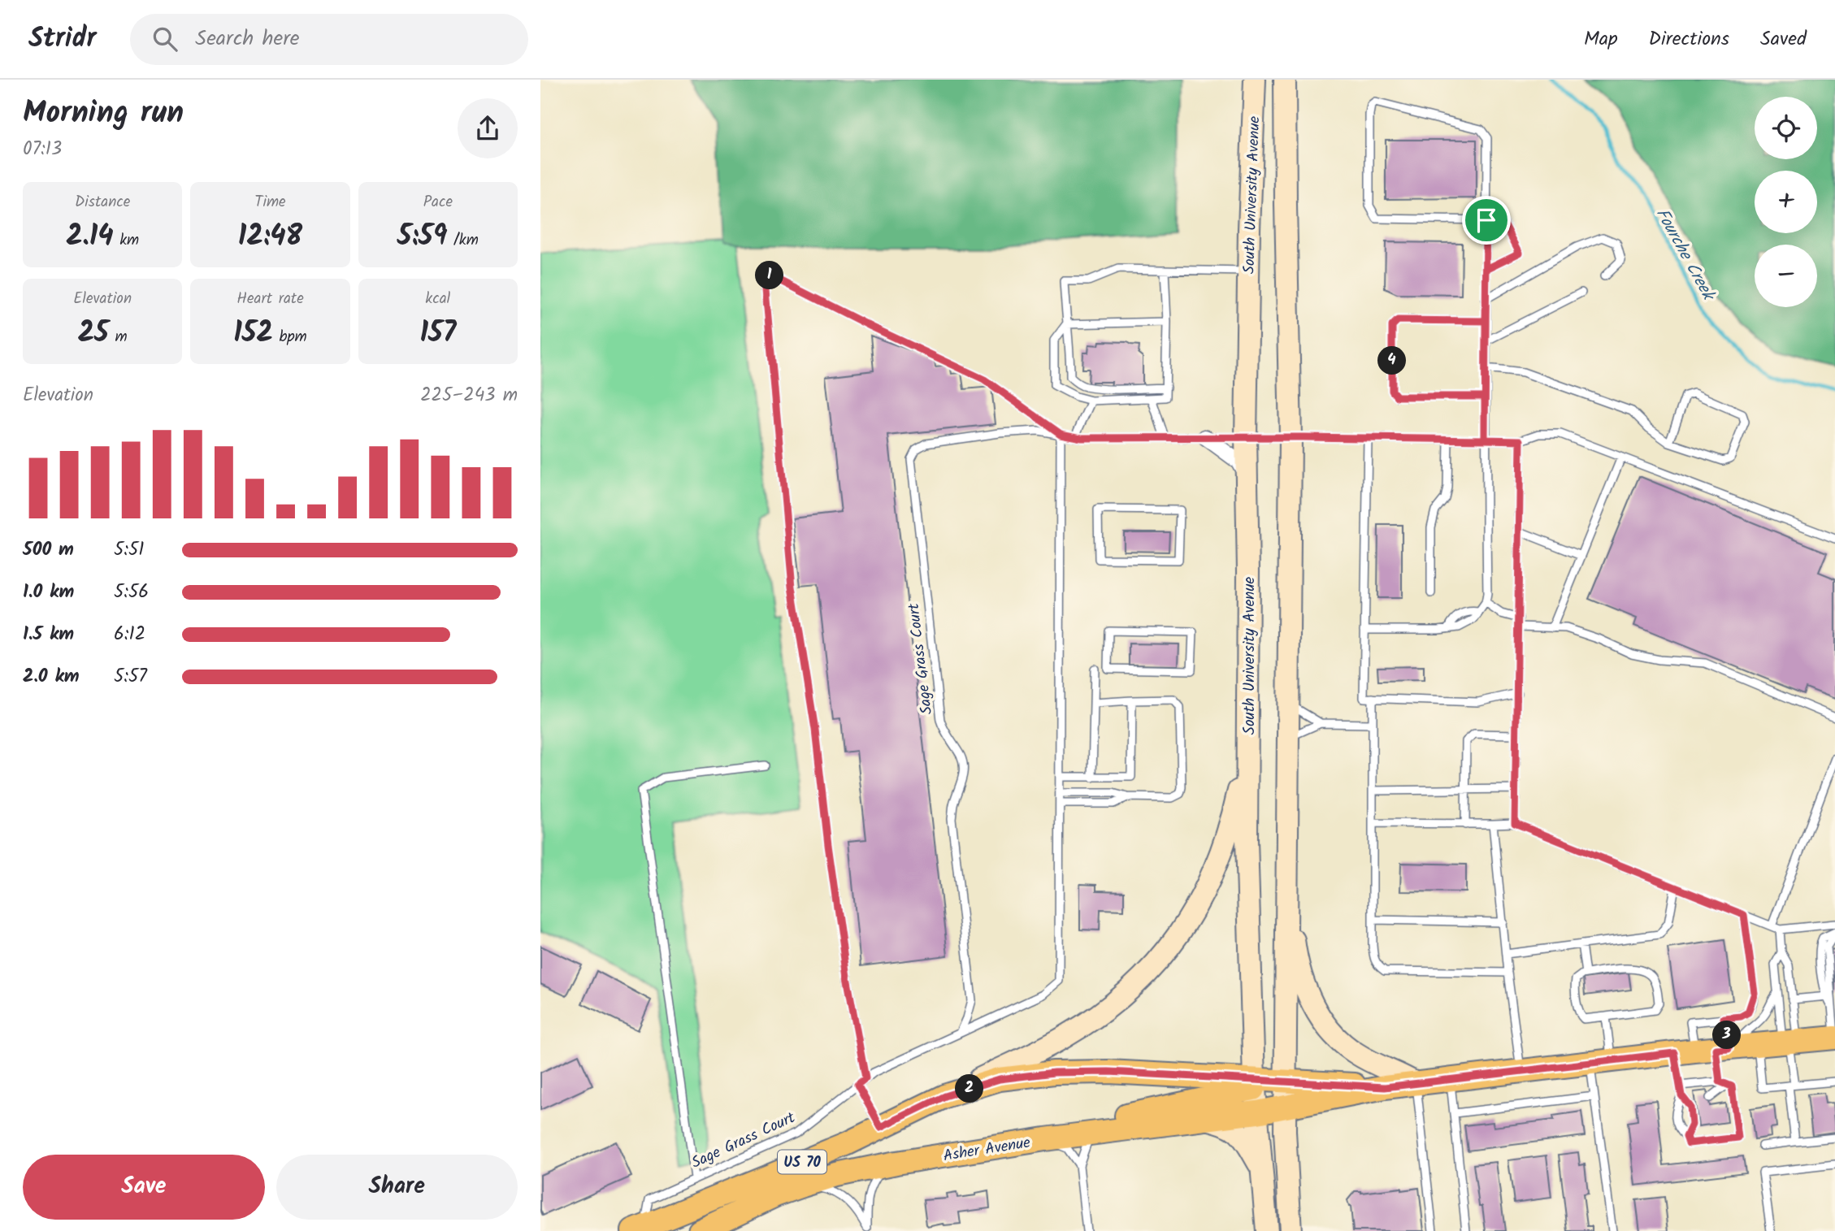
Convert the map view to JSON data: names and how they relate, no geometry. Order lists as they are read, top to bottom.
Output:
{
  "streets": {
    "main road": ["South University Avenue", "Asher Avenue", "US 70"],
    "lane": ["Sage Grass Court"]
  },
  "crossings": [
    ["South University Avenue", "Sage Grass Court"],
    ["South University Avenue", "Asher Avenue"],
    ["South University Avenue", "US 70"],
    ["Sage Grass Court", "US 70"],
    ["Asher Avenue", "US 70"]
  ],
  "water": ["Fourche Creek"],
  "page": {
    "header": "Stridr",
    "search": "Search here",
    "nav": ["Map", "Directions", "Saved"],
    "heading": ["Morning run", "07:13"],
    "map_buttons": ["+", "−"],
    "stats": [
      ["Distance", "2.14 km"],
      ["Time", "12:48"],
      ["Pace", "5:59 /km"],
      ["Elevation", "25 m"],
      ["Heart rate", "152 bpm"],
      ["kcal", "157"]
    ],
    "pins": [
      "1",
      "4",
      "3",
      "2"
    ],
    "chart": ["Elevation", "225–243 m"],
    "list": [
      {
        "name": "500 m",
        "note": "5:51"
      },
      {
        "name": "1.0 km",
        "note": "5:56"
      },
      {
        "name": "1.5 km",
        "note": "6:12"
      },
      {
        "name": "2.0 km",
        "note": "5:57"
      }
    ],
    "buttons": ["Save", "Share"]
  }
}
